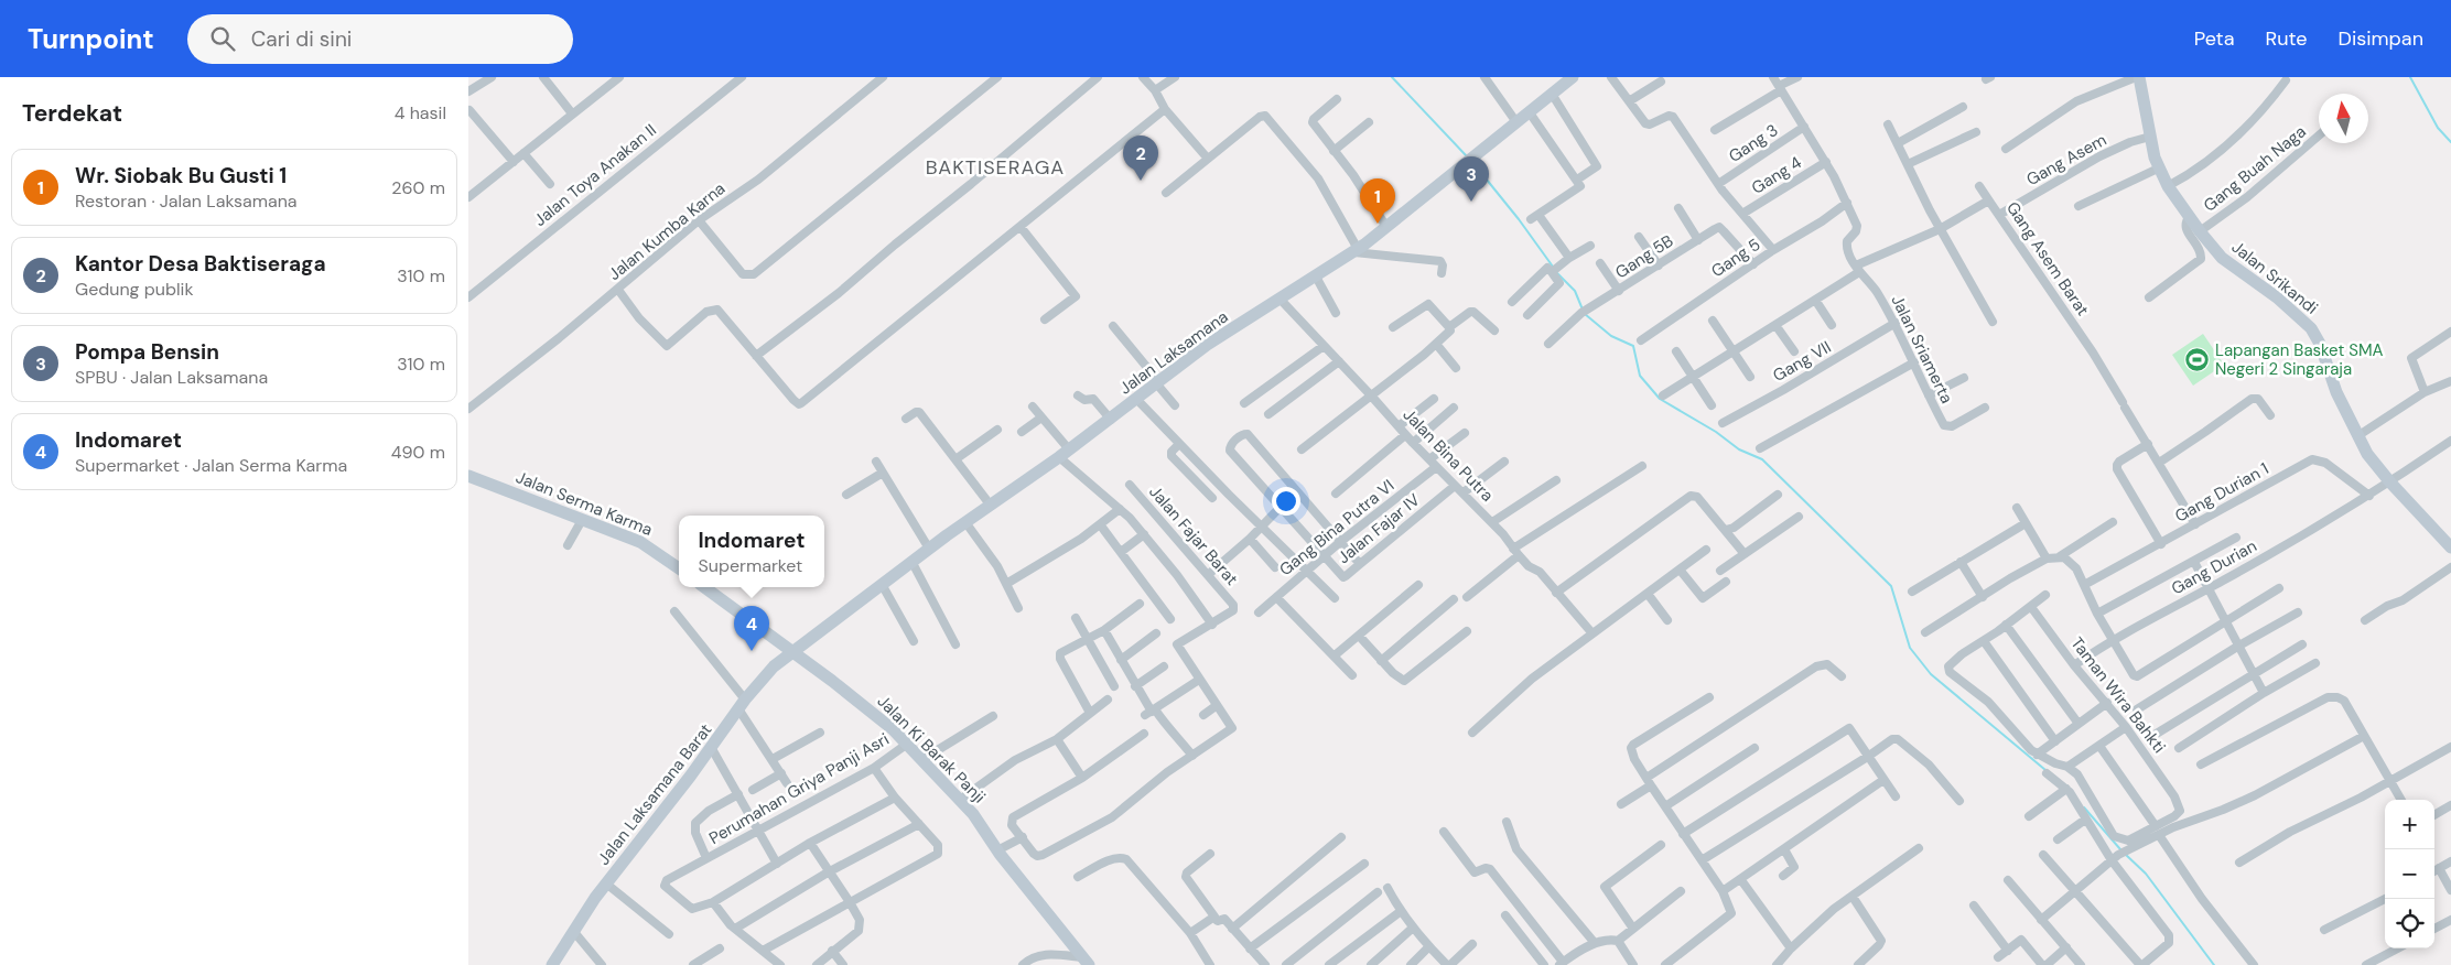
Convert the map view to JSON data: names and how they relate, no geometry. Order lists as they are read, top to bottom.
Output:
{
  "streets": {
    "street": [
      "Gang 3",
      "Gang Asem",
      "Gang Buah Naga",
      "Jalan Toya Anakan II",
      "Gang 4",
      "Jalan Kumba Karna",
      "Gang 5B",
      "Gang 5",
      "Gang Asem Barat",
      "Jalan Srikandi",
      "Jalan Sriamerta",
      "Jalan Laksamana",
      "Gang VII",
      "Jalan Bina Putra",
      "Gang Durian 1",
      "Jalan Serma Karma",
      "Gang Bina Putra VI",
      "Jalan Fajar IV",
      "Jalan Fajar Barat",
      "Gang Durian",
      "Taman Wira Bahkti",
      "Jalan Ki Barak Panji",
      "Perumahan Griya Panji Asri",
      "Jalan Laksamana Barat"
    ]
  },
  "crossings": [
    ["Gang 3", "Jalan Sriamerta"],
    ["Gang Asem", "Gang Asem Barat"],
    ["Gang Asem", "Jalan Srikandi"],
    ["Gang Buah Naga", "Jalan Srikandi"],
    ["Gang 4", "Jalan Sriamerta"],
    ["Gang 5B", "Gang 5"],
    ["Gang 5", "Jalan Sriamerta"],
    ["Gang Asem Barat", "Jalan Sriamerta"],
    ["Gang Asem Barat", "Gang Durian 1"],
    ["Jalan Srikandi", "Gang Durian"],
    ["Jalan Sriamerta", "Gang VII"],
    ["Jalan Laksamana", "Jalan Bina Putra"],
    ["Jalan Laksamana", "Jalan Ki Barak Panji"],
    ["Jalan Laksamana", "Jalan Laksamana Barat"],
    ["Jalan Bina Putra", "Gang Bina Putra VI"],
    ["Jalan Bina Putra", "Jalan Fajar IV"],
    ["Gang Durian 1", "Gang Durian"],
    ["Gang Bina Putra VI", "Jalan Fajar IV"],
    ["Gang Durian", "Taman Wira Bahkti"],
    ["Jalan Ki Barak Panji", "Perumahan Griya Panji Asri"],
    ["Jalan Ki Barak Panji", "Jalan Laksamana Barat"]
  ],
  "districts": ["BAKTISERAGA"],
  "places": {
    "sports": ["Lapangan Basket SMA Negeri 2 Singaraja"]
  },
  "north": "top",
  "page": {
    "header": "Turnpoint",
    "search": "Cari di sini",
    "nav": ["Peta", "Rute", "Disimpan"],
    "heading": ["Terdekat", "4 hasil"],
    "pins": [
      "2",
      "3",
      "1",
      "4"
    ],
    "list": [
      {
        "mark": "1",
        "name": "Wr. Siobak Bu Gusti 1",
        "note": "Restoran · Jalan Laksamana",
        "value": "260 m"
      },
      {
        "mark": "2",
        "name": "Kantor Desa Baktiseraga",
        "note": "Gedung publik",
        "value": "310 m"
      },
      {
        "mark": "3",
        "name": "Pompa Bensin",
        "note": "SPBU · Jalan Laksamana",
        "value": "310 m"
      },
      {
        "mark": "4",
        "name": "Indomaret",
        "note": "Supermarket · Jalan Serma Karma",
        "value": "490 m"
      }
    ],
    "popup": ["Indomaret", "Supermarket"],
    "map_buttons": ["+", "−"]
  }
}
